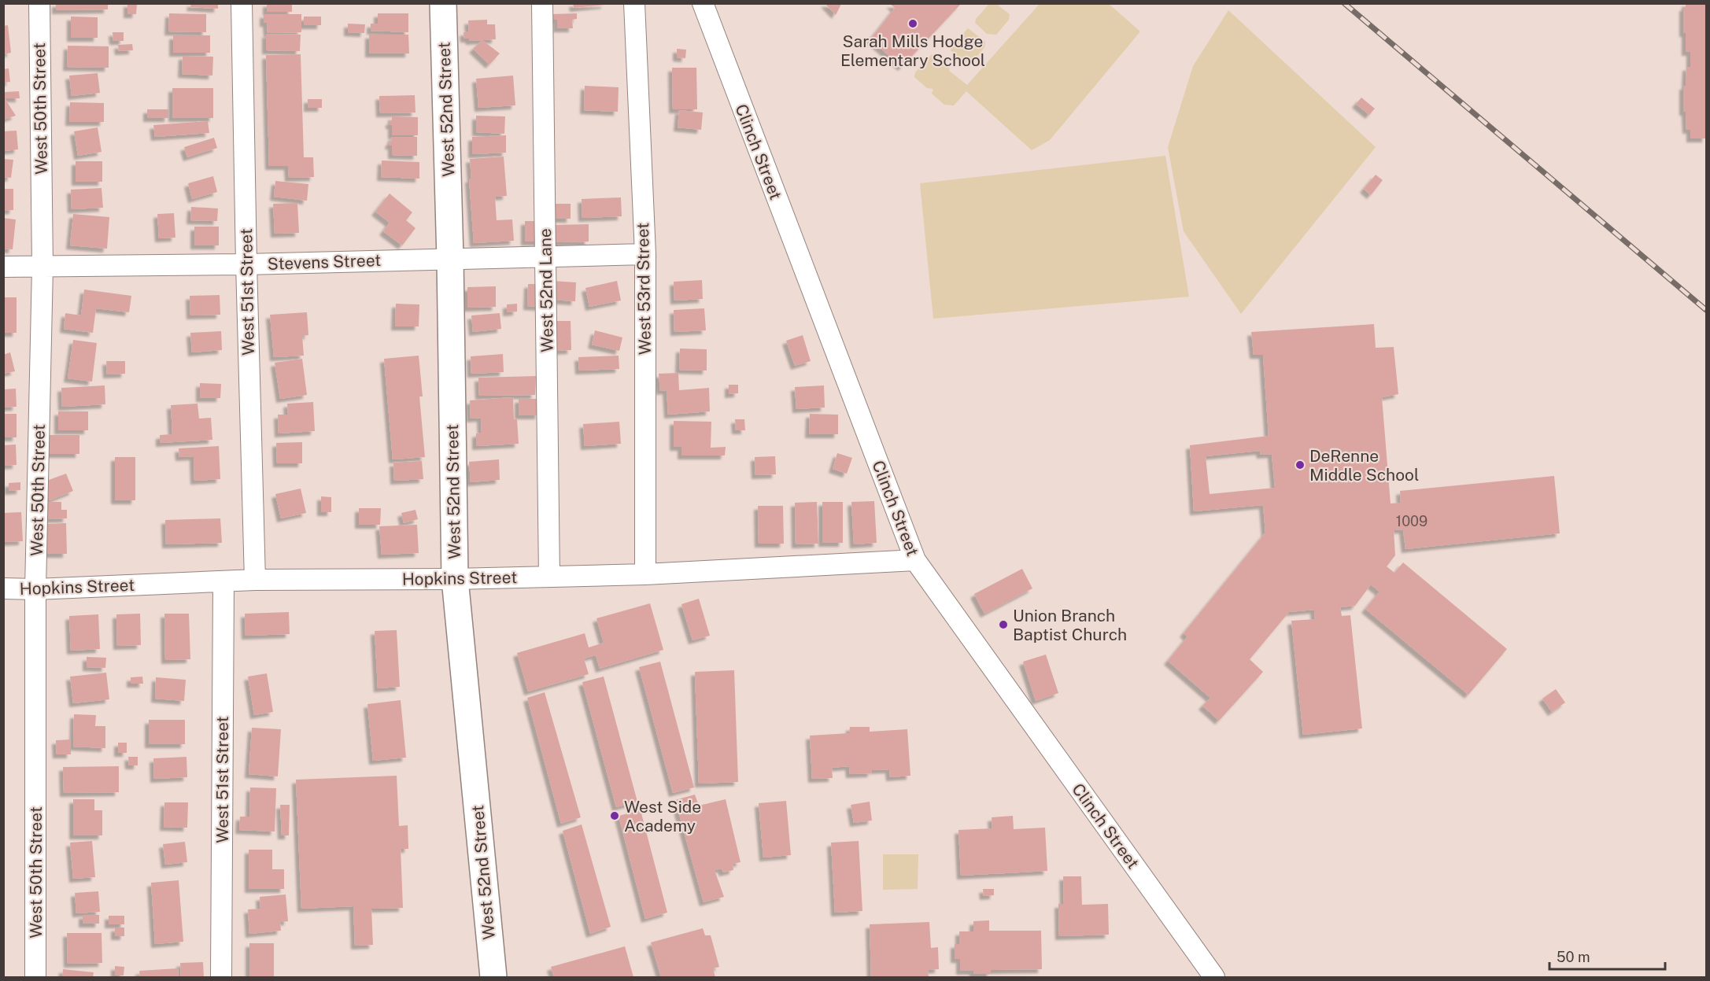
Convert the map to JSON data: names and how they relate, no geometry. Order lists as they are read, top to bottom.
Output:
{
  "streets": {
    "main road": ["West 52nd Street"],
    "street": [
      "West 50th Street",
      "Clinch Street",
      "Stevens Street",
      "West 53rd Street",
      "West 52nd Lane",
      "West 51st Street",
      "Hopkins Street"
    ]
  },
  "crossings": [
    ["West 50th Street", "Stevens Street"],
    ["West 50th Street", "Hopkins Street"],
    ["West 52nd Street", "Stevens Street"],
    ["West 52nd Street", "Hopkins Street"],
    ["Clinch Street", "Hopkins Street"],
    ["Stevens Street", "West 53rd Street"],
    ["Stevens Street", "West 52nd Lane"],
    ["Stevens Street", "West 51st Street"],
    ["West 53rd Street", "Hopkins Street"],
    ["West 52nd Lane", "Hopkins Street"],
    ["West 51st Street", "Hopkins Street"]
  ],
  "places": [
    "Sarah Mills Hodge Elementary School",
    "DeRenne Middle School",
    "Union Branch Baptist Church",
    "West Side Academy"
  ],
  "house_numbers": ["1009"],
  "scale_bar": "50 m"
}
